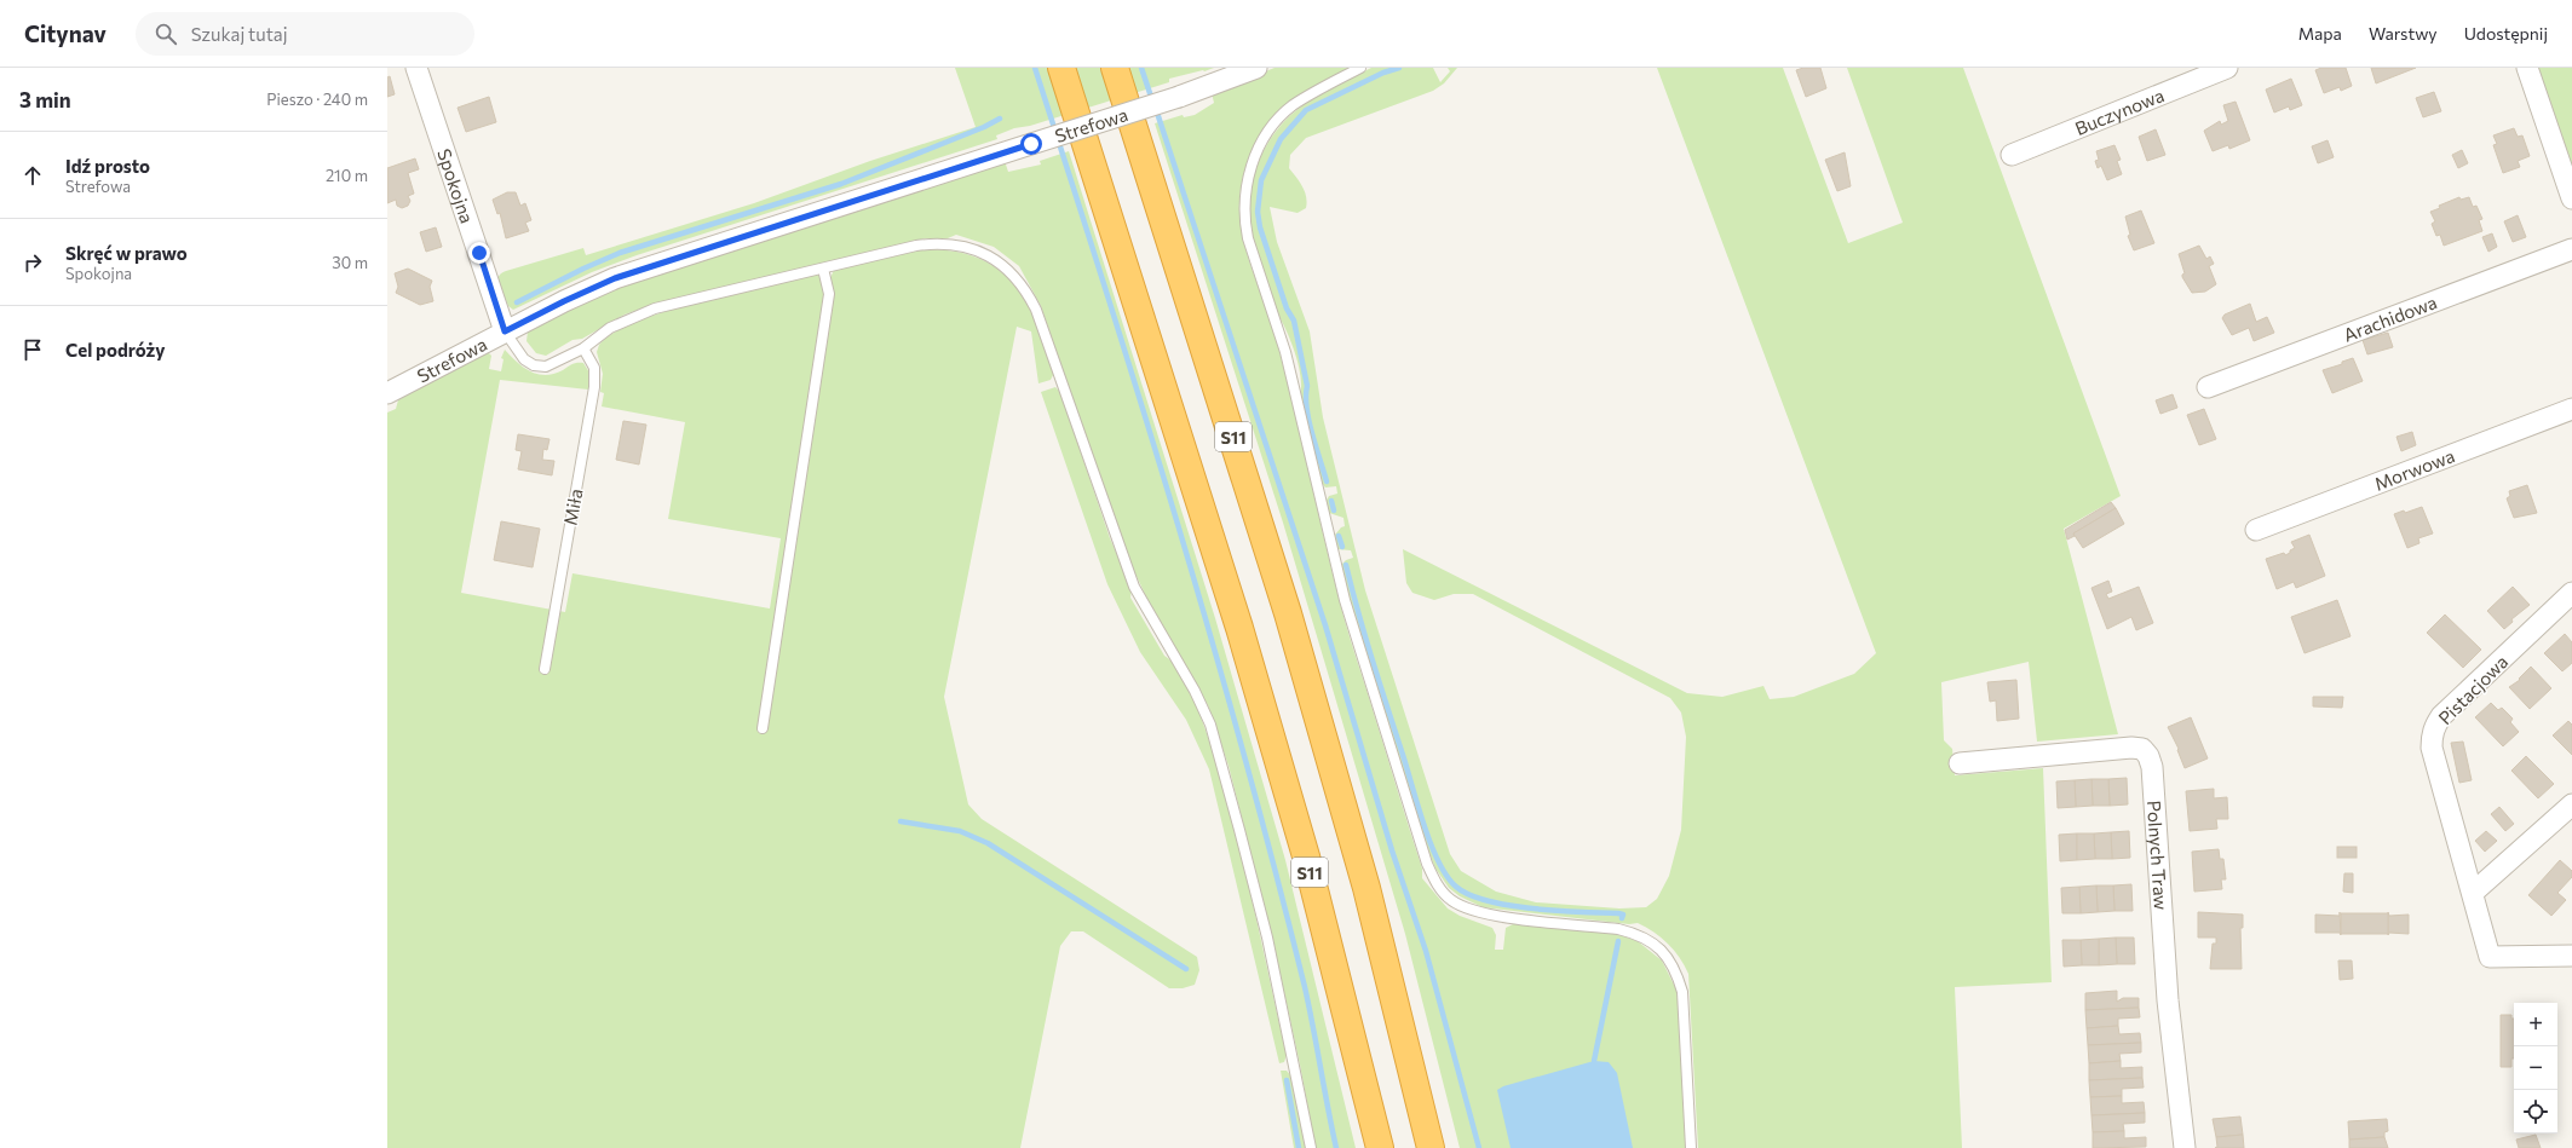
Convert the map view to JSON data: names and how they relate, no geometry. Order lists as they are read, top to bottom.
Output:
{
  "streets": {
    "highway": ["S11"],
    "street": [
      "Buczynowa",
      "Strefowa",
      "Spokojna",
      "Arachidowa",
      "Morwowa",
      "Pistacjowa",
      "Polnych Traw"
    ],
    "lane": ["Miła"]
  },
  "crossings": [
    ["Strefowa", "Spokojna"]
  ],
  "page": {
    "header": "Citynav",
    "search": "Szukaj tutaj",
    "nav": ["Mapa", "Warstwy", "Udostępnij"],
    "heading": ["3 min", "Pieszo · 240 m"],
    "list": [
      ["Idź prosto", "Strefowa", "210 m"],
      ["Skręć w prawo", "Spokojna", "30 m"],
      "Cel podróży"
    ],
    "map_buttons": ["+", "−"]
  }
}
